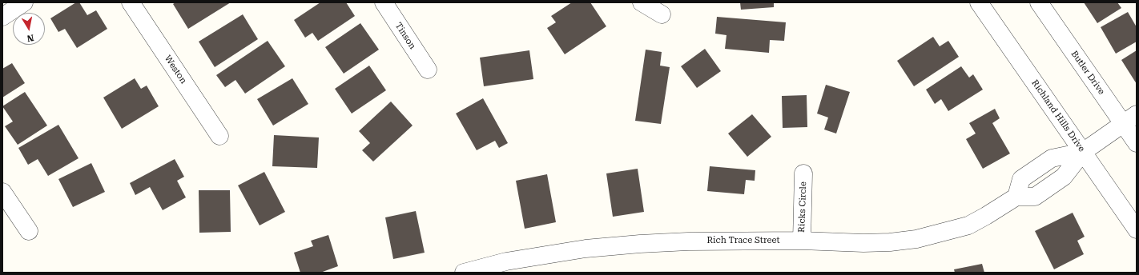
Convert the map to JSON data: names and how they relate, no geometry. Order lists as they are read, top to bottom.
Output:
{
  "streets": {
    "street": [
      "Tinson",
      "Weston",
      "Butler Drive",
      "Richland Hills Drive",
      "Ricks Circle",
      "Rich Trace Street"
    ]
  },
  "crossings": [
    ["Butler Drive", "Rich Trace Street"],
    ["Richland Hills Drive", "Rich Trace Street"],
    ["Ricks Circle", "Rich Trace Street"]
  ],
  "north": "bottom"
}
